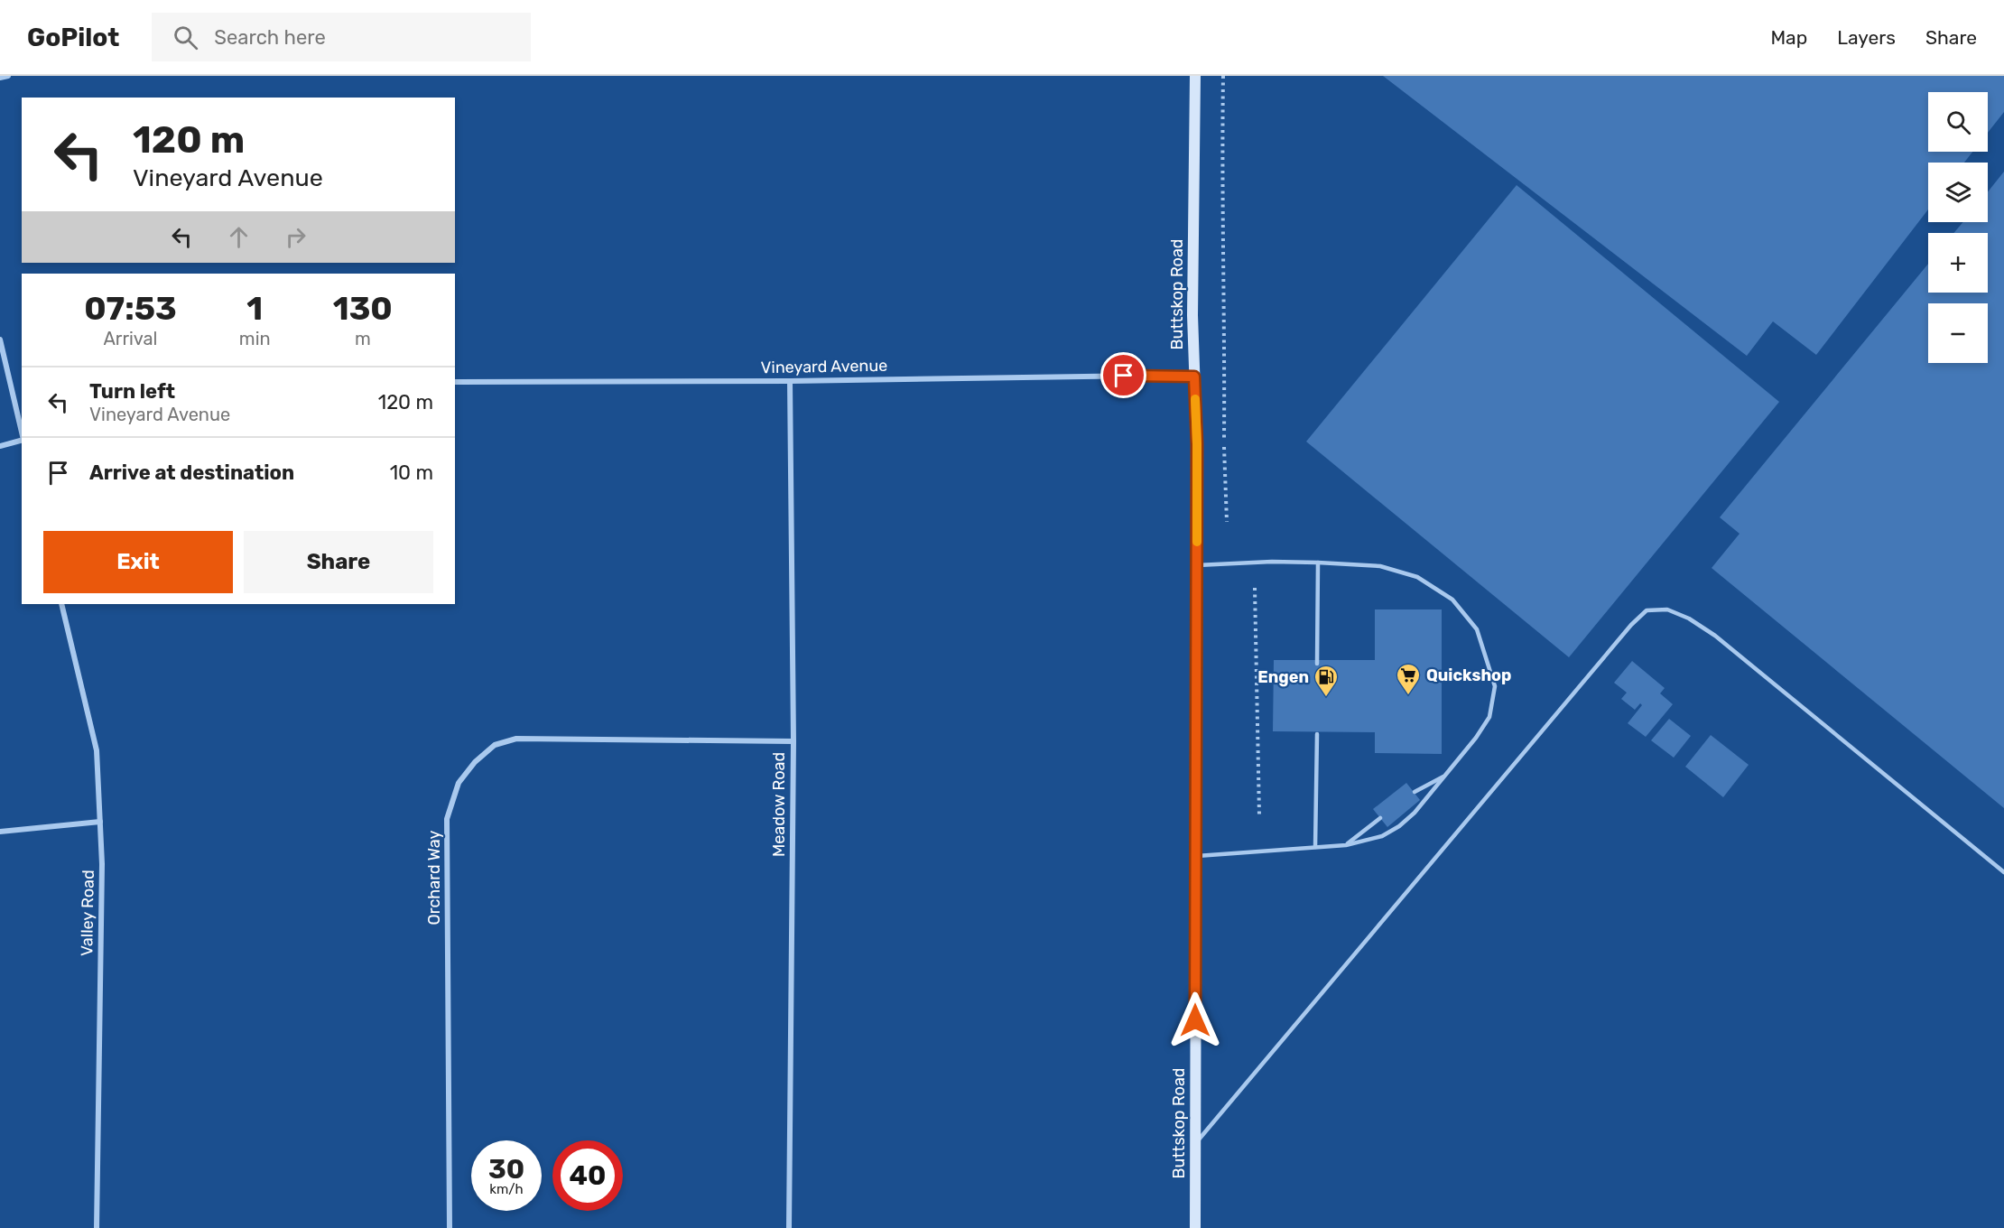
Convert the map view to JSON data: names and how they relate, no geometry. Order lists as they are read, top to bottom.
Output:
{
  "streets": {
    "street": [
      "Buttskop Road",
      "Vineyard Avenue",
      "Meadow Road",
      "Orchard Way",
      "Valley Road"
    ]
  },
  "crossings": [
    ["Buttskop Road", "Vineyard Avenue"],
    ["Vineyard Avenue", "Meadow Road"],
    ["Meadow Road", "Orchard Way"]
  ],
  "places": {
    "supermarket": ["Quickshop"],
    "fuel station": ["Engen"]
  },
  "page": {
    "header": "GoPilot",
    "search": "Search here",
    "nav": ["Map", "Layers", "Share"],
    "map_buttons": ["+", "−"],
    "turn": ["120 m", "Vineyard Avenue"],
    "eta": [
      "07:53",
      "Arrival",
      "1",
      "min",
      "130",
      "m"
    ],
    "list": [
      {
        "name": "Turn left",
        "note": "Vineyard Avenue",
        "value": "120 m"
      },
      {
        "name": "Arrive at destination",
        "value": "10 m"
      }
    ],
    "buttons": ["Exit", "Share"],
    "speed": "30 km/h",
    "limit": "40"
  }
}
